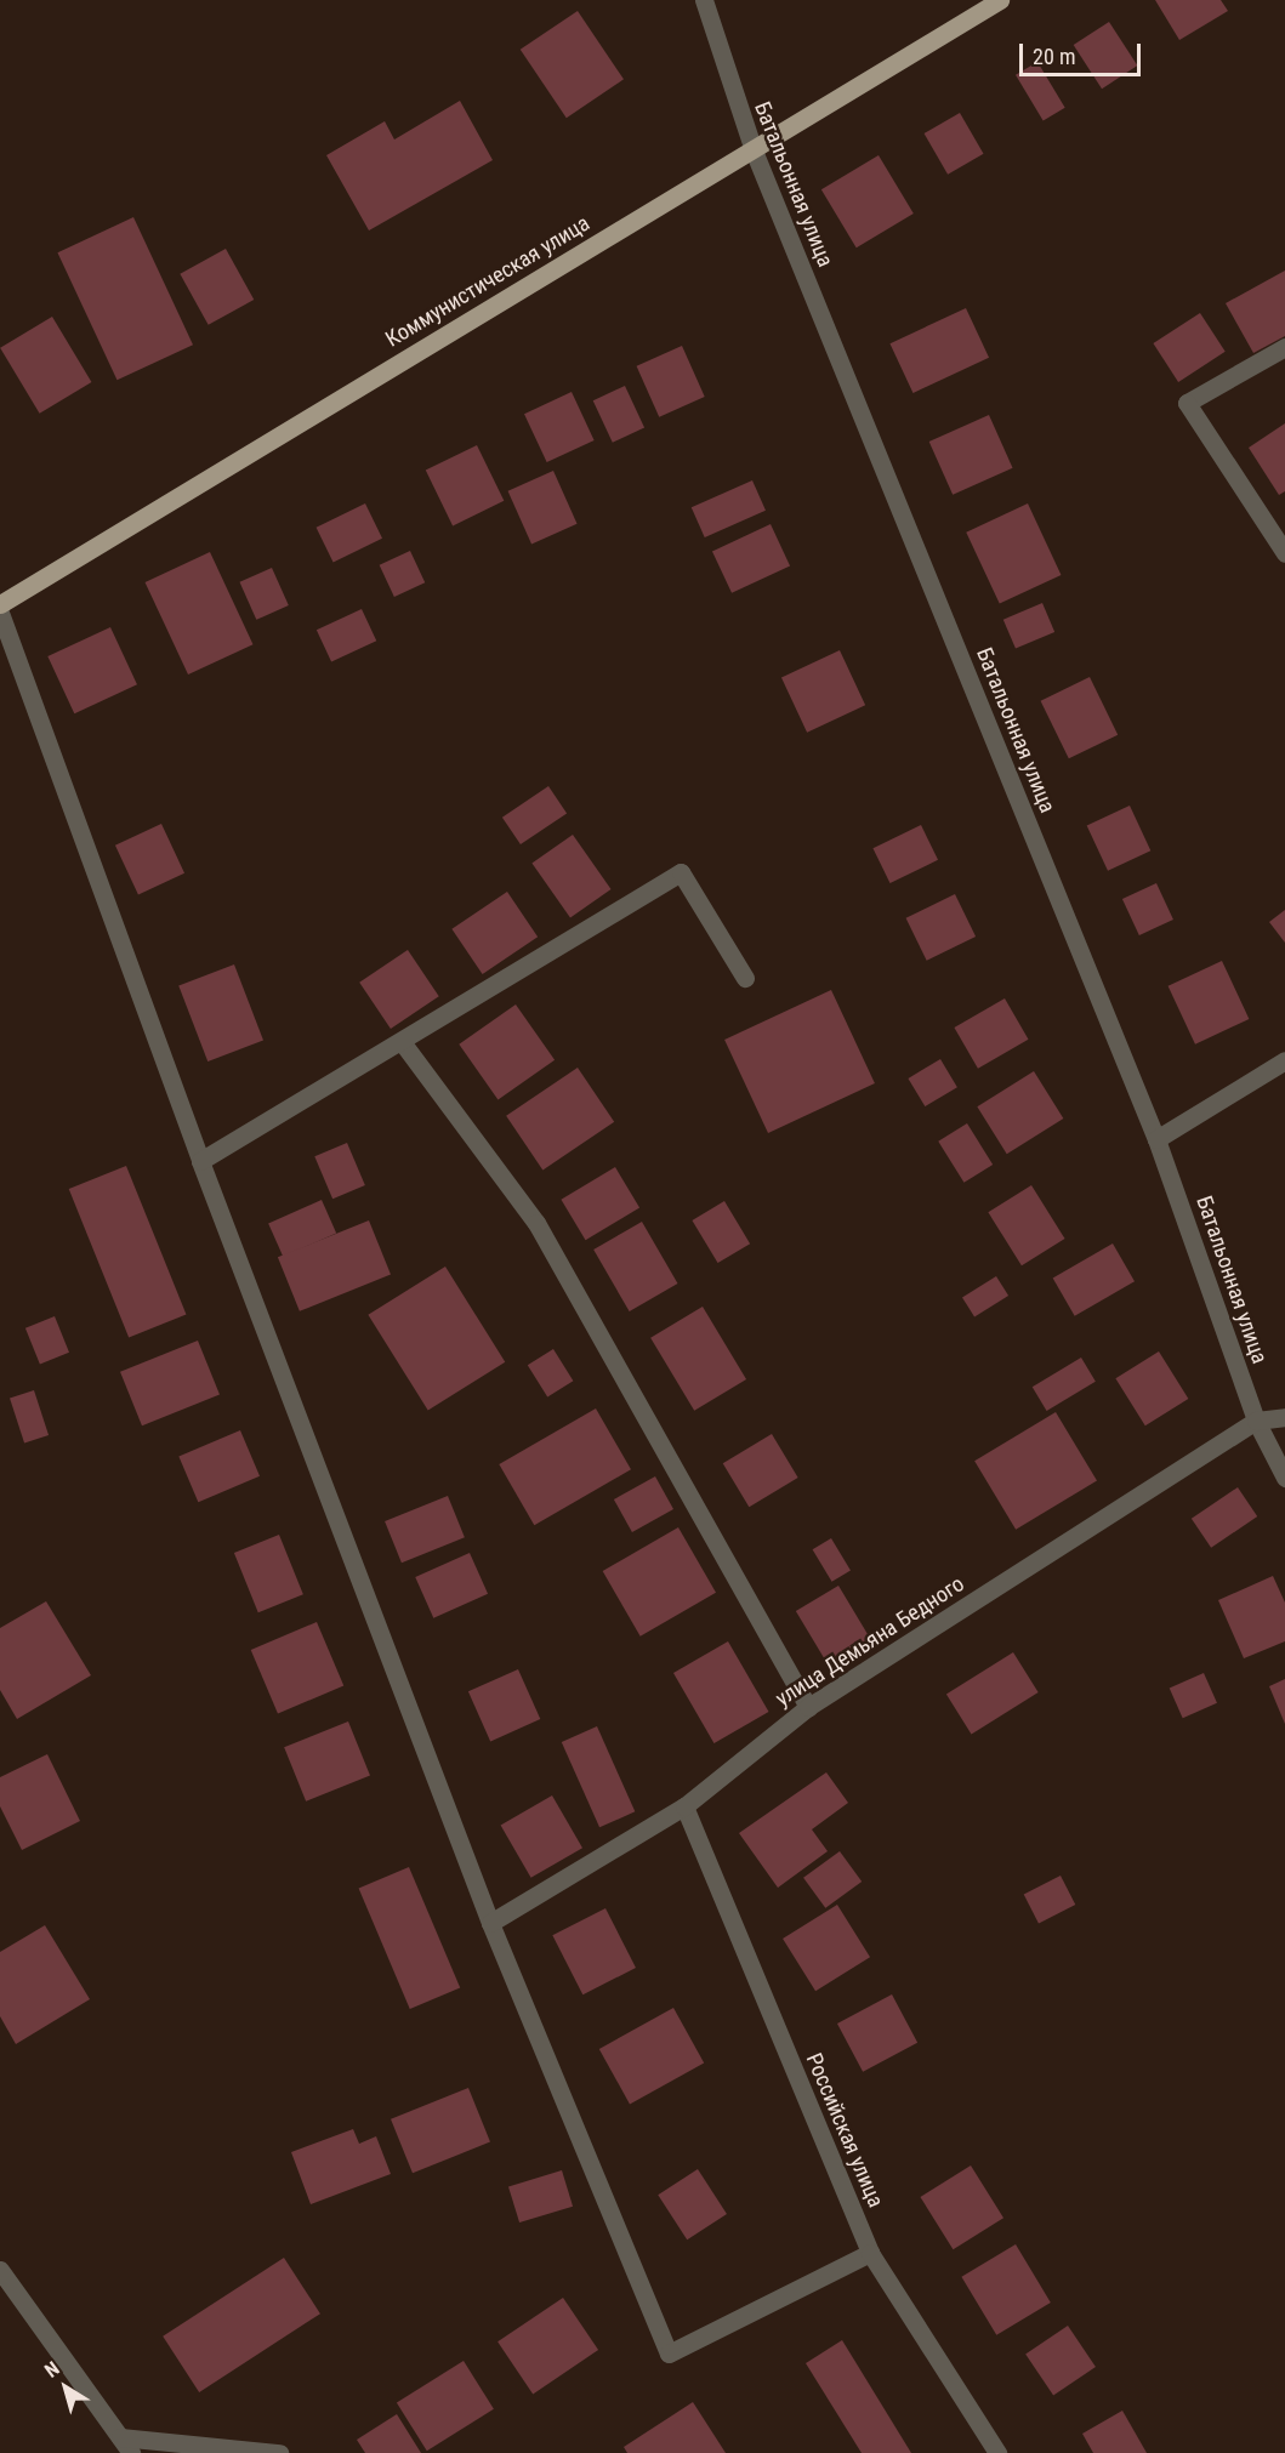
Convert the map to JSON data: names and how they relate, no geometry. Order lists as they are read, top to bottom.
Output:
{
  "streets": {
    "main road": ["Коммунистическая улица"],
    "street": ["Батальонная улица", "улица Демьяна Бедного", "Российская улица"]
  },
  "crossings": [
    ["Батальонная улица", "Коммунистическая улица"],
    ["Батальонная улица", "улица Демьяна Бедного"],
    ["улица Демьяна Бедного", "Российская улица"]
  ],
  "scale_bar": "20 m",
  "north": "top left"
}
